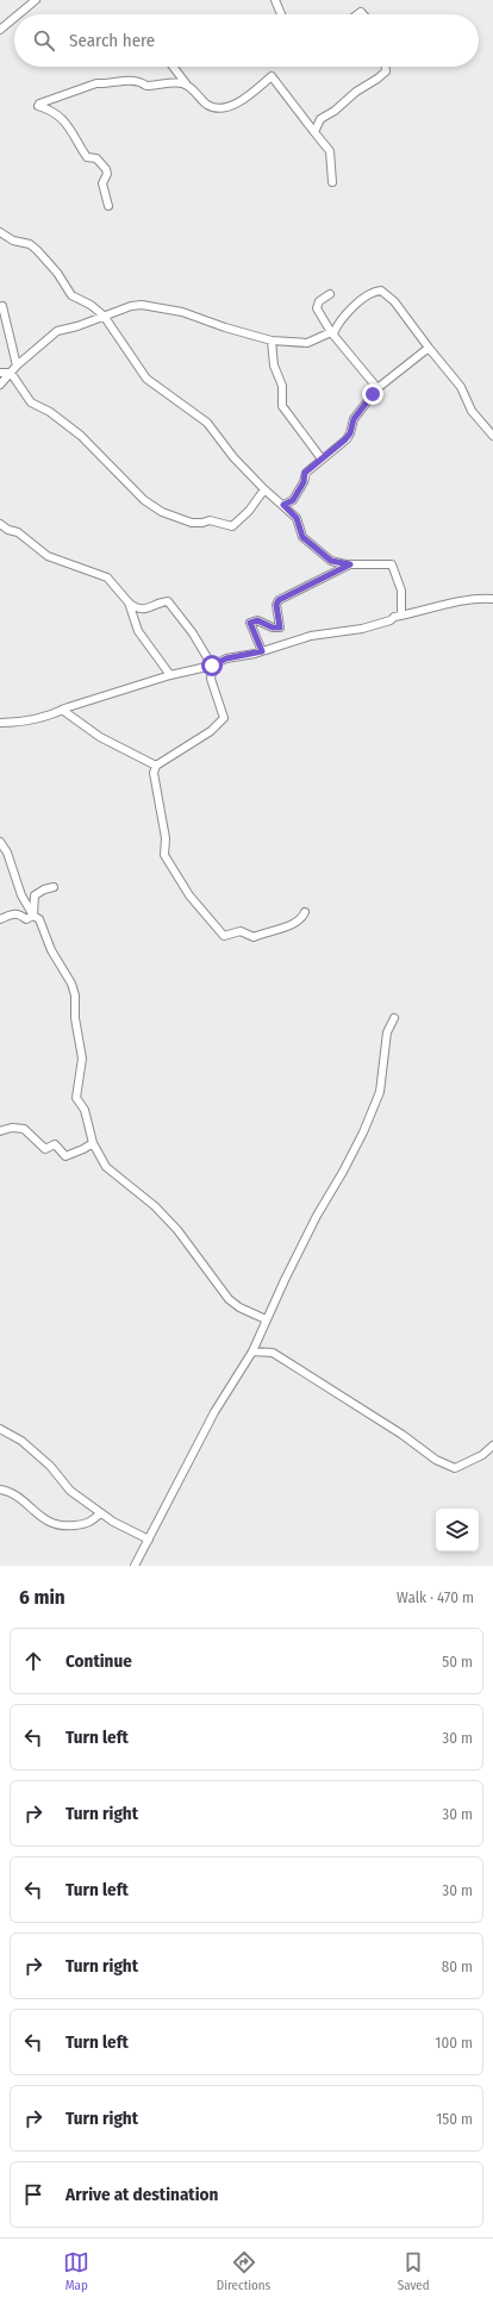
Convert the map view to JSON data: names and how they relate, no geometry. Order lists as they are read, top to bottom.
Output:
{
  "page": {
    "search": "Search here",
    "heading": ["6 min", "Walk · 470 m"],
    "list": [
      ["Continue", "50 m"],
      ["Turn left", "30 m"],
      ["Turn right", "30 m"],
      ["Turn left", "30 m"],
      ["Turn right", "80 m"],
      ["Turn left", "100 m"],
      ["Turn right", "150 m"],
      "Arrive at destination"
    ],
    "nav": ["Map", "Directions", "Saved"]
  }
}
